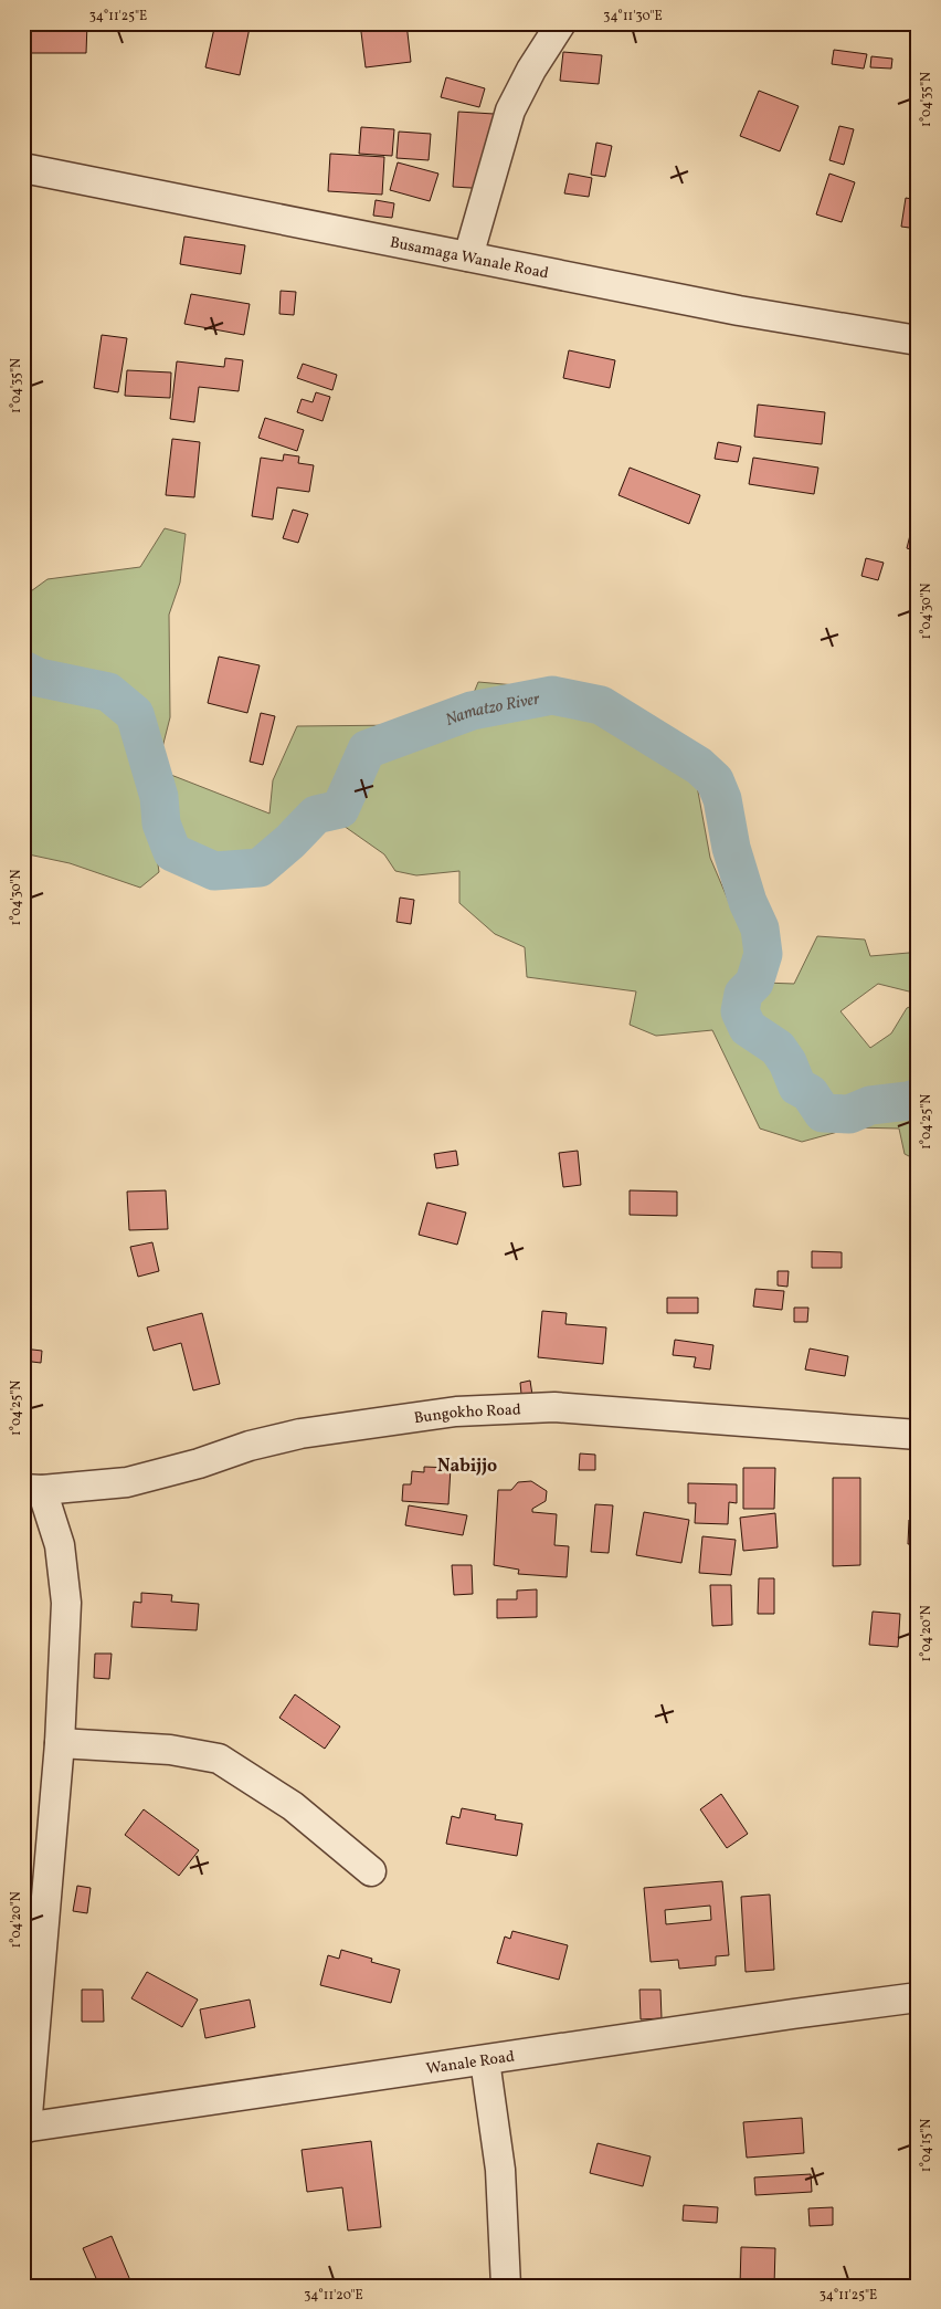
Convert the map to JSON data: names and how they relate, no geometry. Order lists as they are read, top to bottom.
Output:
{
  "streets": {
    "street": ["Busamaga Wanale Road", "Bungokho Road", "Wanale Road"]
  },
  "districts": ["Nabijjo"],
  "water": ["Namatzo River"],
  "coordinates": [
    "34°11'25\"E",
    "34°11'30\"E",
    "1°04'35\"N",
    "1°04'30\"N",
    "1°04'25\"N",
    "1°04'20\"N",
    "1°04'15\"N",
    "34°11'20\"E"
  ]
}
